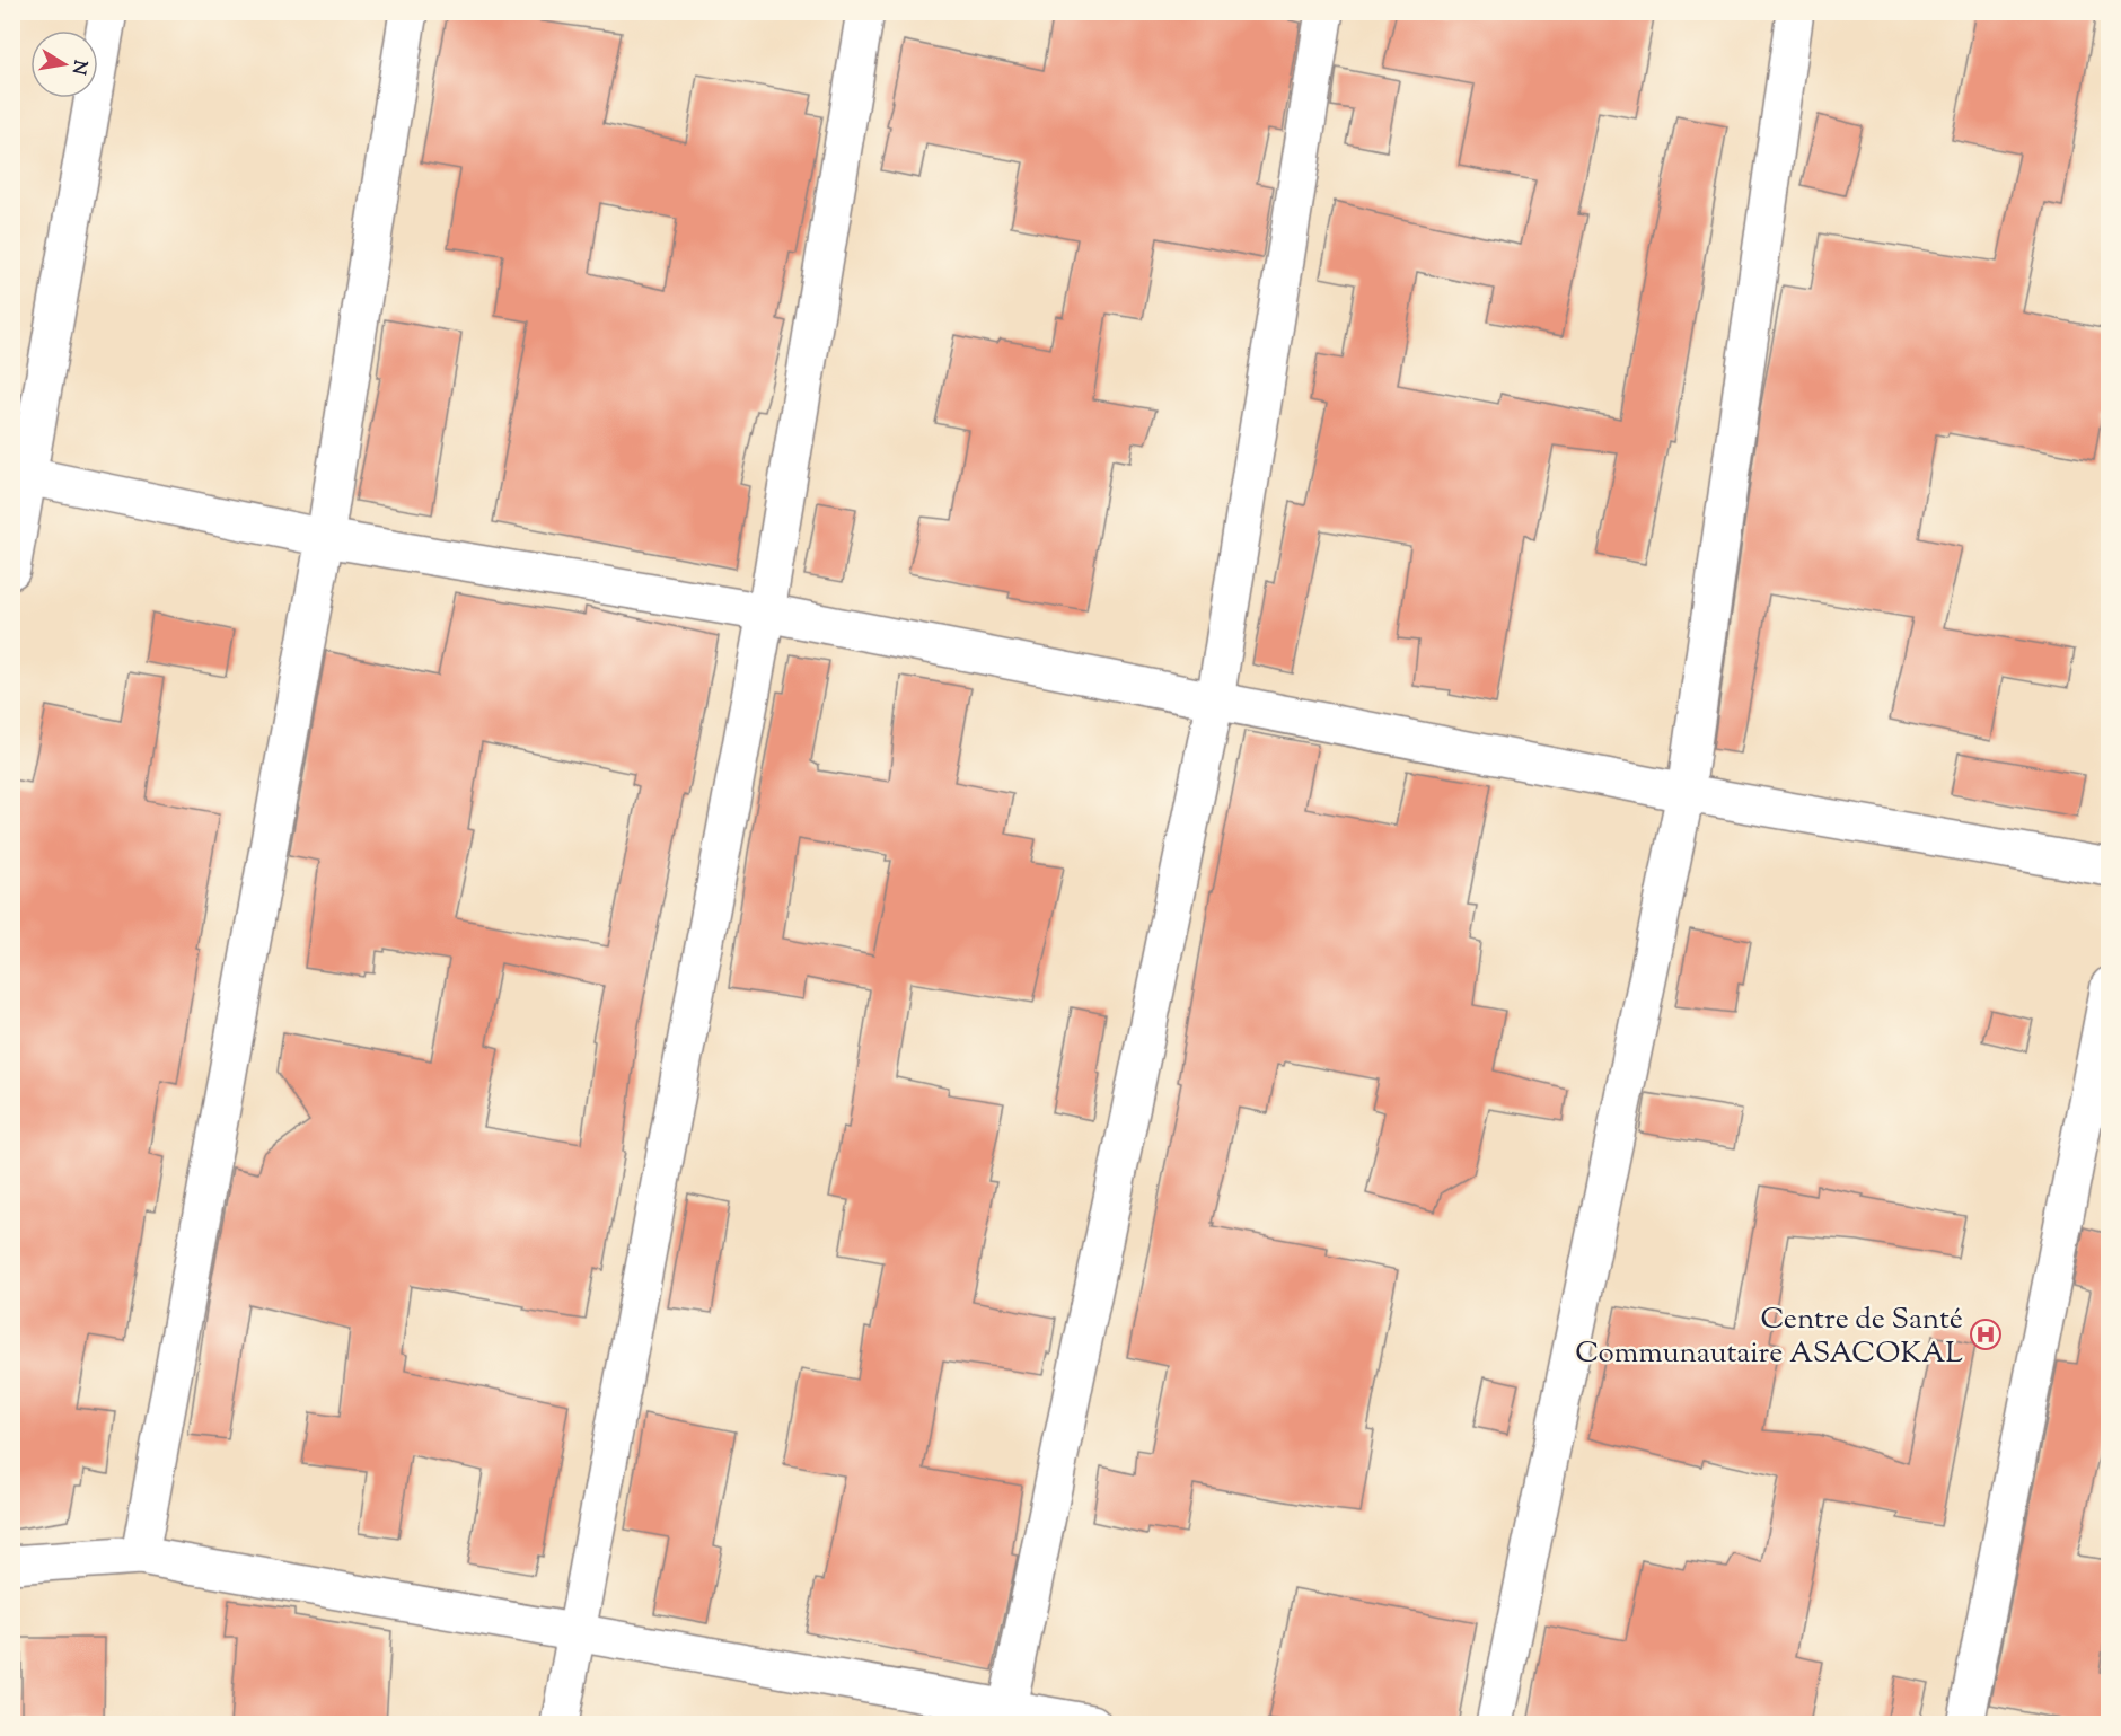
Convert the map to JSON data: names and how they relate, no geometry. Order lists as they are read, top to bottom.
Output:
{
  "places": {
    "hospital": ["Centre de Santé Communautaire ASACOKAL"]
  },
  "north": "right"
}
